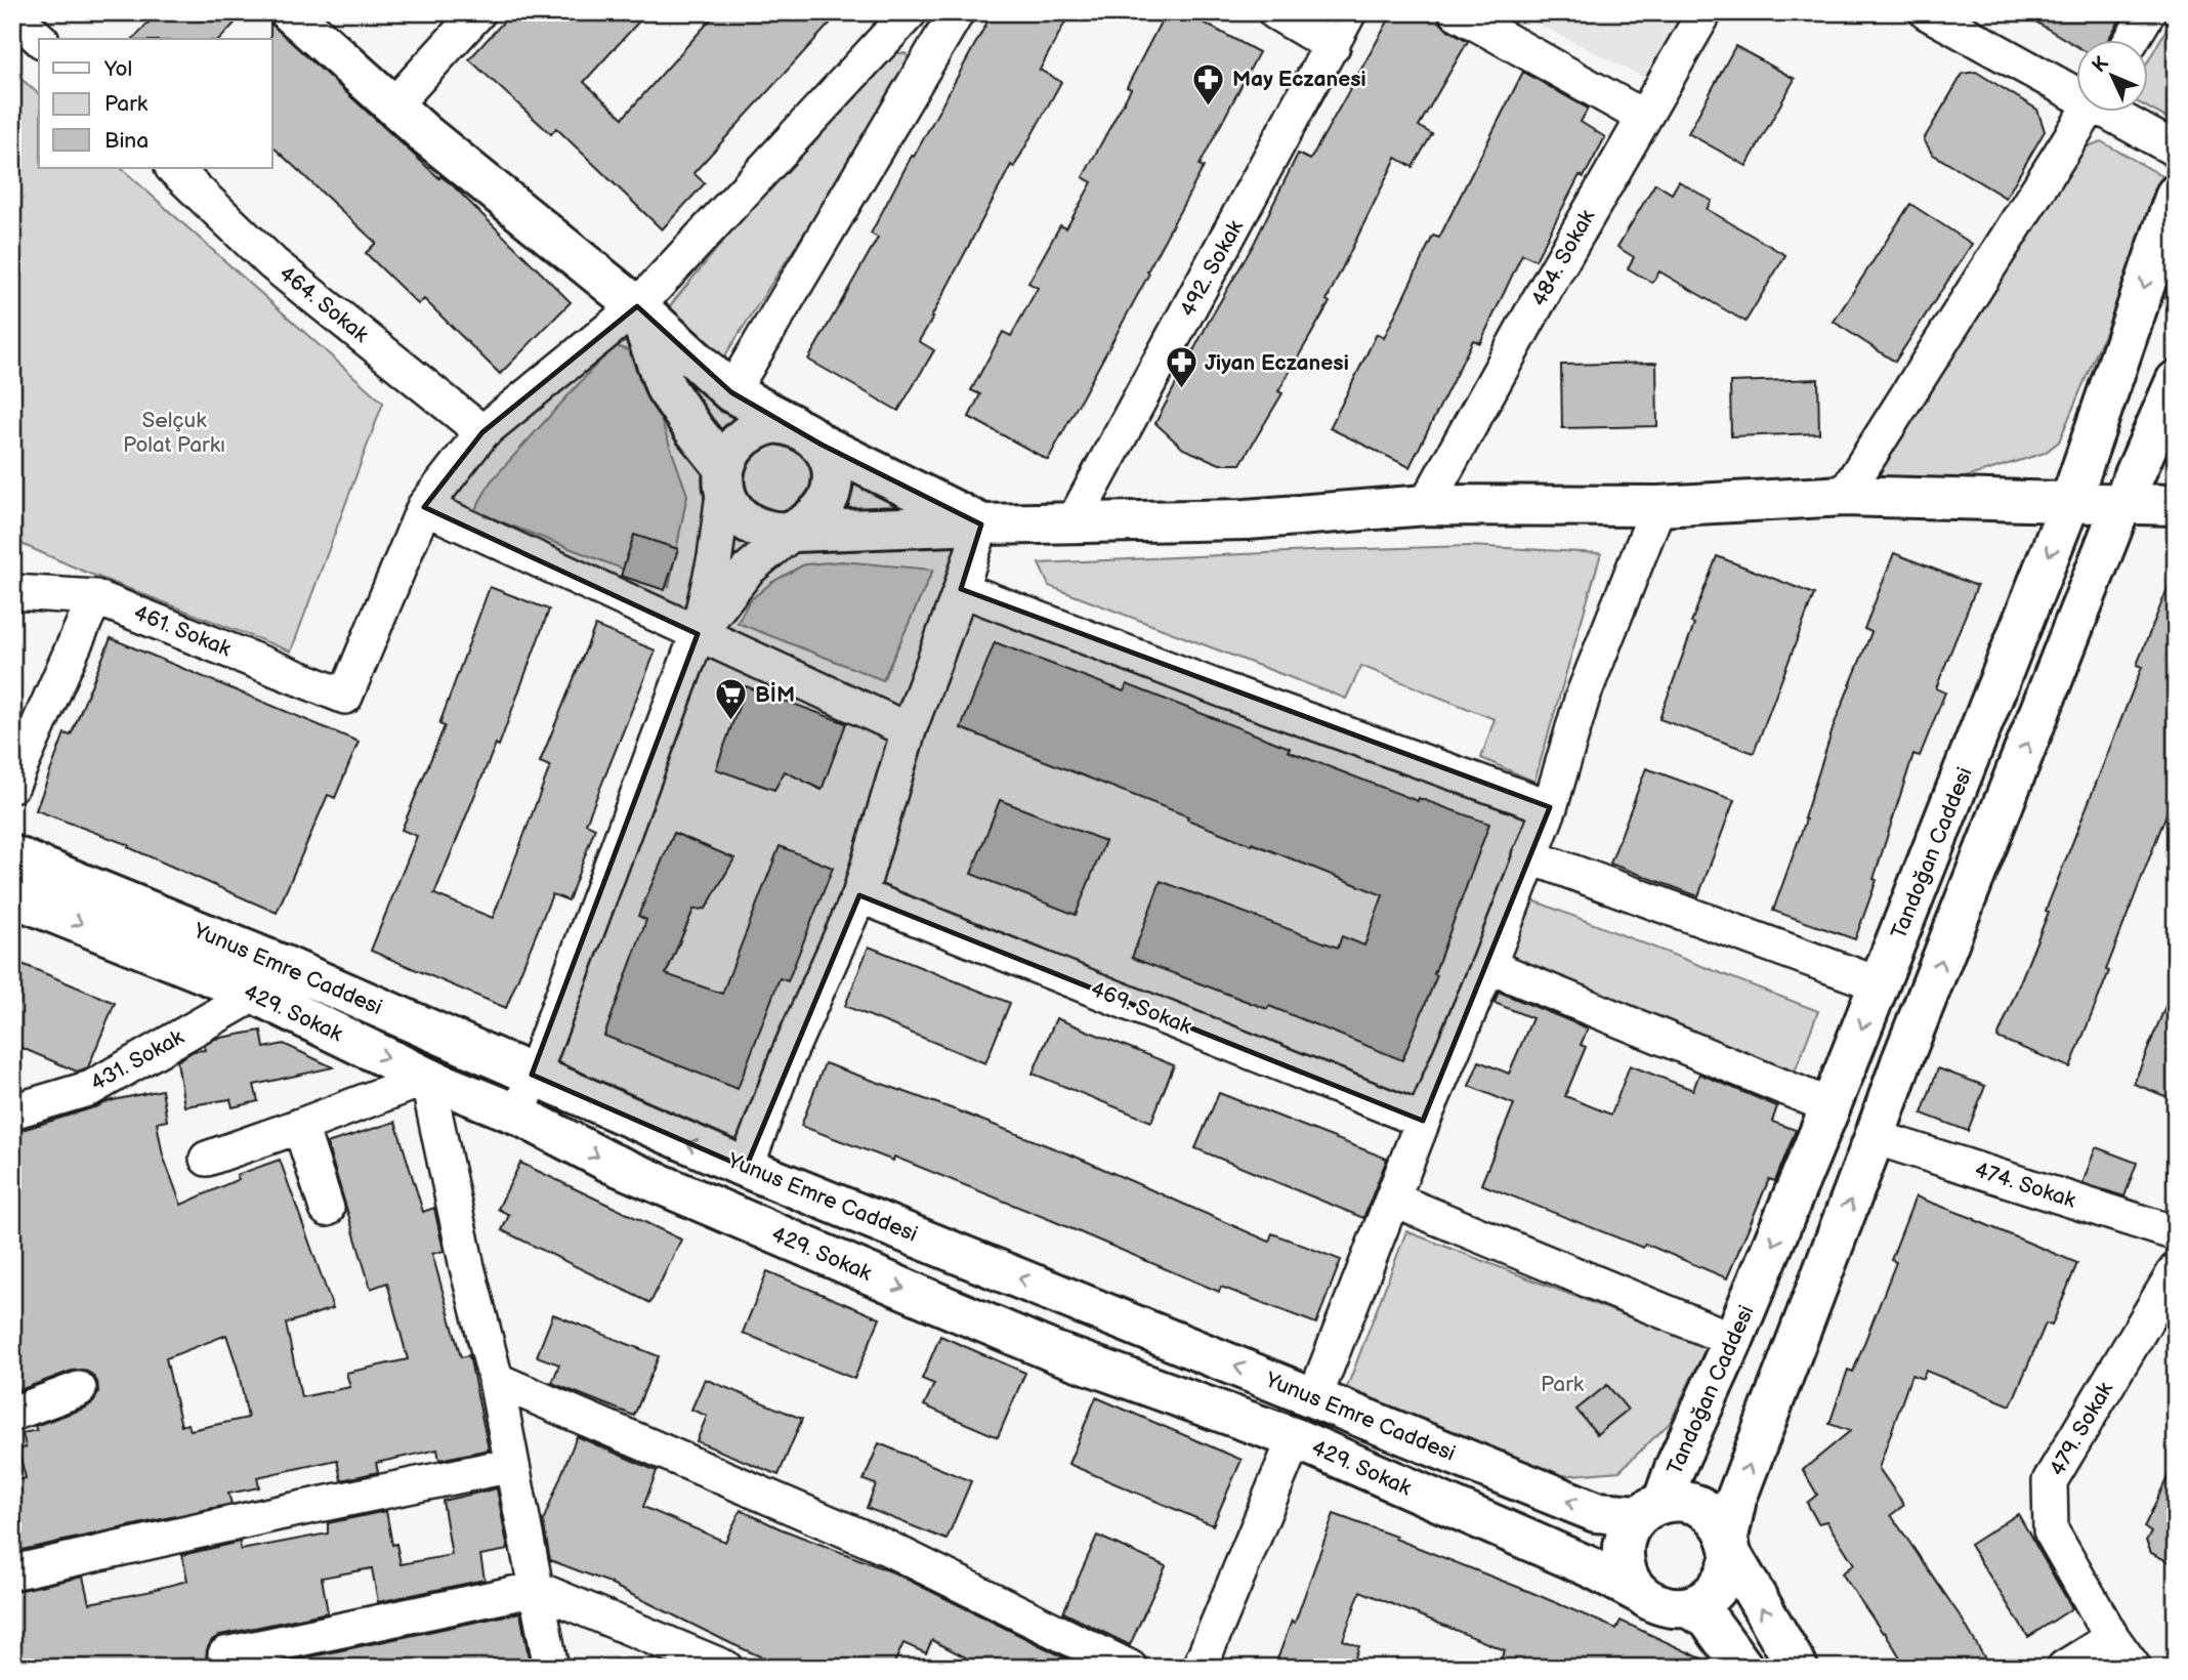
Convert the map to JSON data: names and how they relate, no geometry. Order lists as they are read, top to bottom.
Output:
{
  "streets": {
    "main road": ["Tandoğan Caddesi", "Yunus Emre Caddesi", "429. Sokak"],
    "street": [
      "484. Sokak",
      "492. Sokak",
      "464. Sokak",
      "461. Sokak",
      "469. Sokak",
      "431. Sokak",
      "474. Sokak",
      "479. Sokak"
    ]
  },
  "crossings": [
    ["Tandoğan Caddesi", "Yunus Emre Caddesi"],
    ["Tandoğan Caddesi", "429. Sokak"],
    ["Yunus Emre Caddesi", "429. Sokak"],
    ["429. Sokak", "431. Sokak"]
  ],
  "one_way": ["Yunus Emre Caddesi", "429. Sokak"],
  "parks": ["Selçuk Polat Parkı", "Park"],
  "places": {
    "pharmacy": ["May Eczanesi", "Jiyan Eczanesi"],
    "supermarket": ["BİM"]
  },
  "legend": ["Yol", "Park", "Bina"],
  "north": "top left"
}
